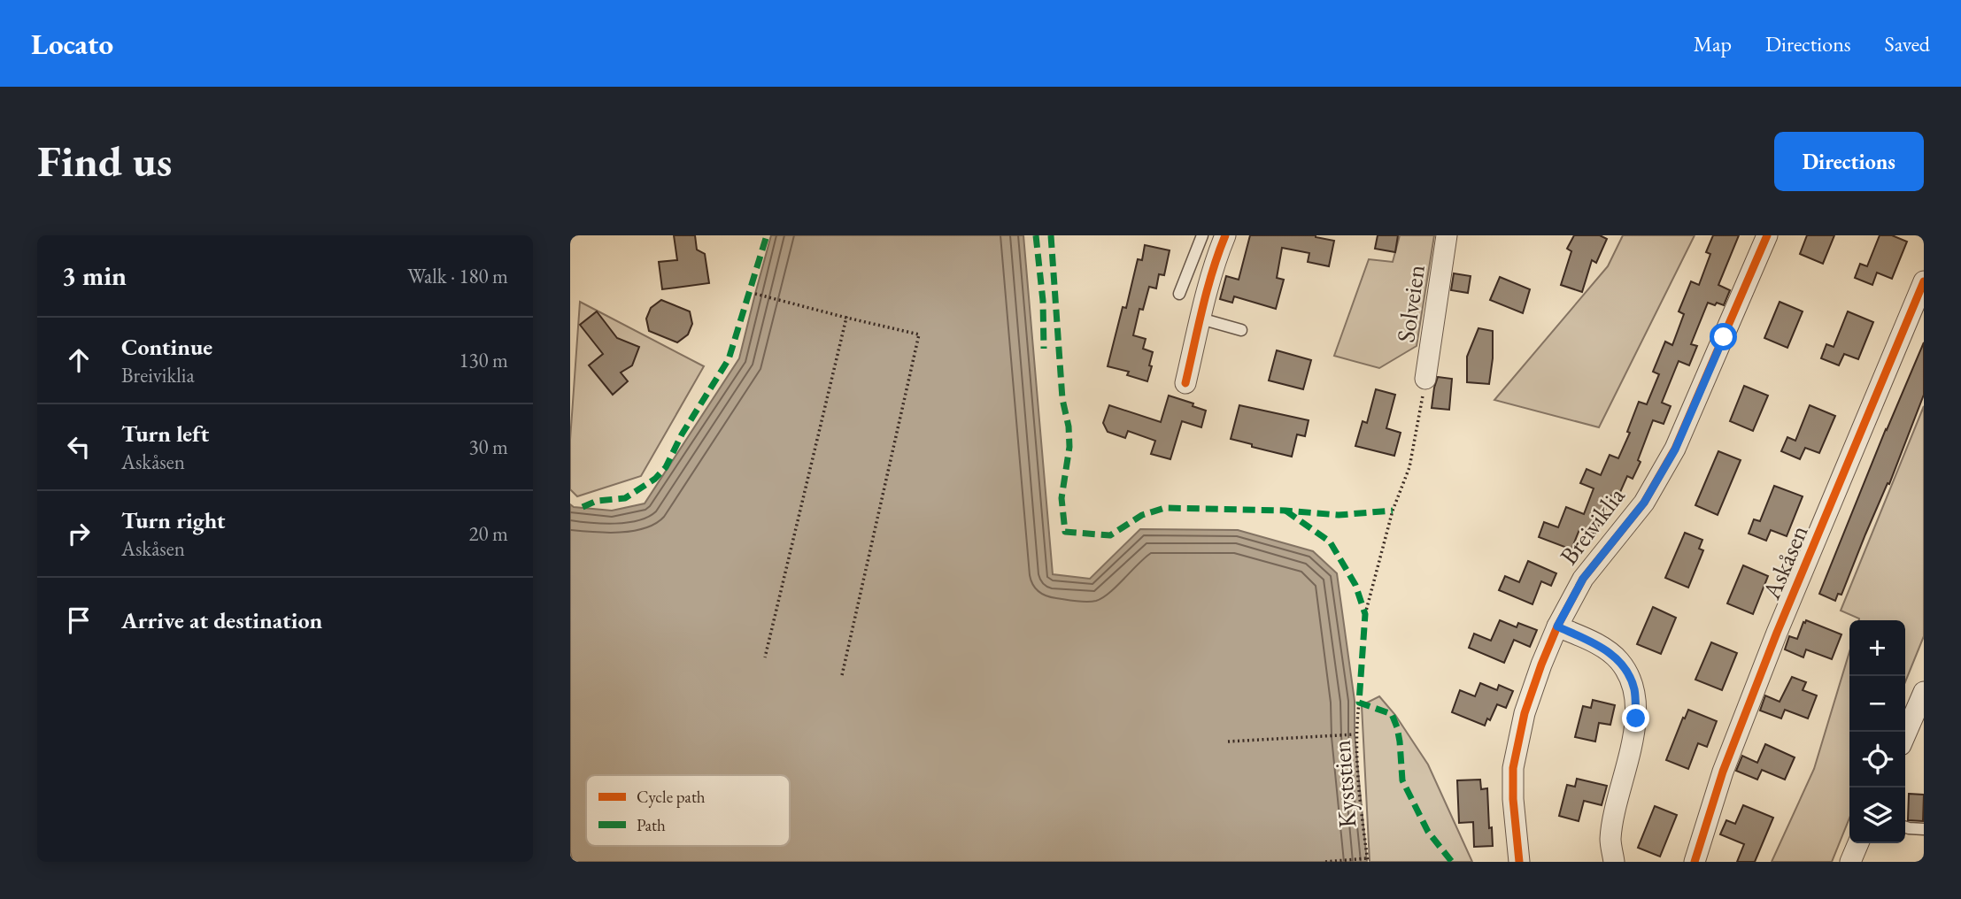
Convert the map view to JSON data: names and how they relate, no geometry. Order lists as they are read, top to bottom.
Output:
{
  "streets": {
    "street": ["Solveien", "Breiviklia", "Askåsen"],
    "path": ["Kyststien"]
  },
  "legend": ["Cycle path", "Path"],
  "page": {
    "header": "Locato",
    "nav": ["Map", "Directions", "Saved"],
    "buttons": "Directions",
    "title": "Find us",
    "heading": ["3 min", "Walk · 180 m"],
    "list": [
      ["Continue", "Breiviklia", "130 m"],
      ["Turn left", "Askåsen", "30 m"],
      ["Turn right", "Askåsen", "20 m"],
      "Arrive at destination"
    ],
    "map_buttons": ["+", "−"]
  }
}
